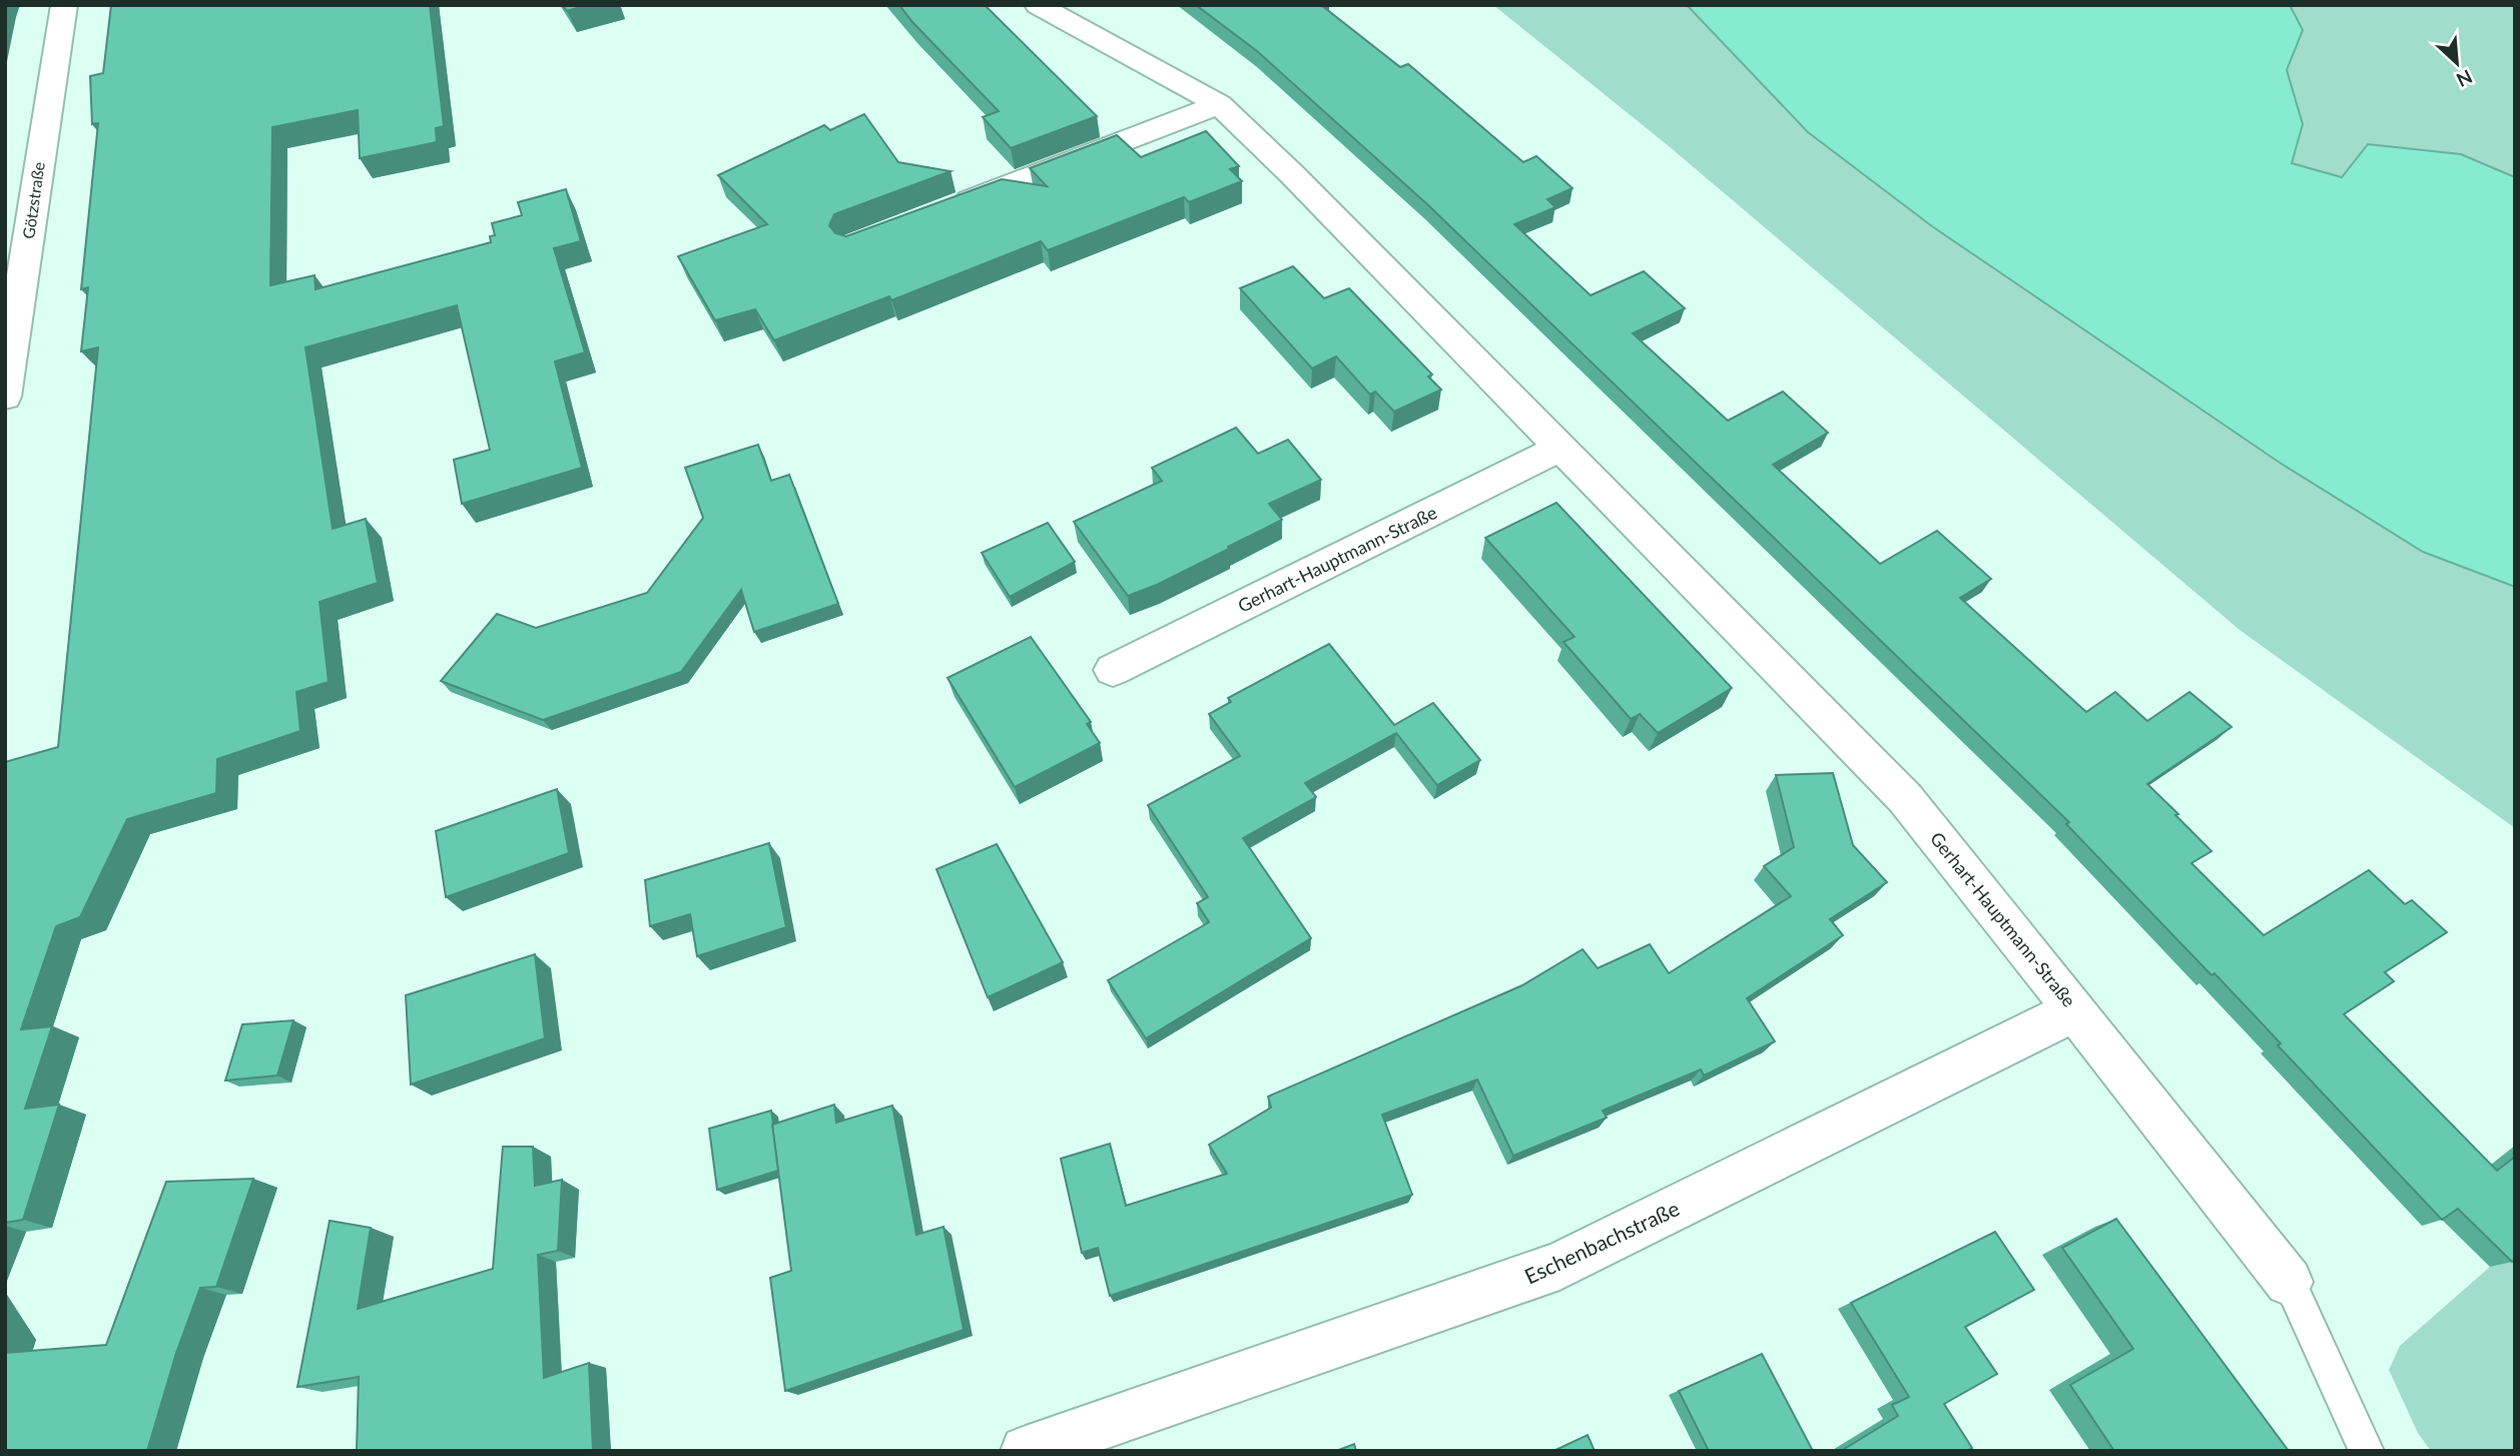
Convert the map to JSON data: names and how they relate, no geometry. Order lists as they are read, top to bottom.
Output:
{
  "streets": {
    "street": ["Götzstraße", "Gerhart-Hauptmann-Straße", "Eschenbachstraße"]
  },
  "crossings": [
    ["Gerhart-Hauptmann-Straße", "Eschenbachstraße"]
  ],
  "north": "bottom right"
}
